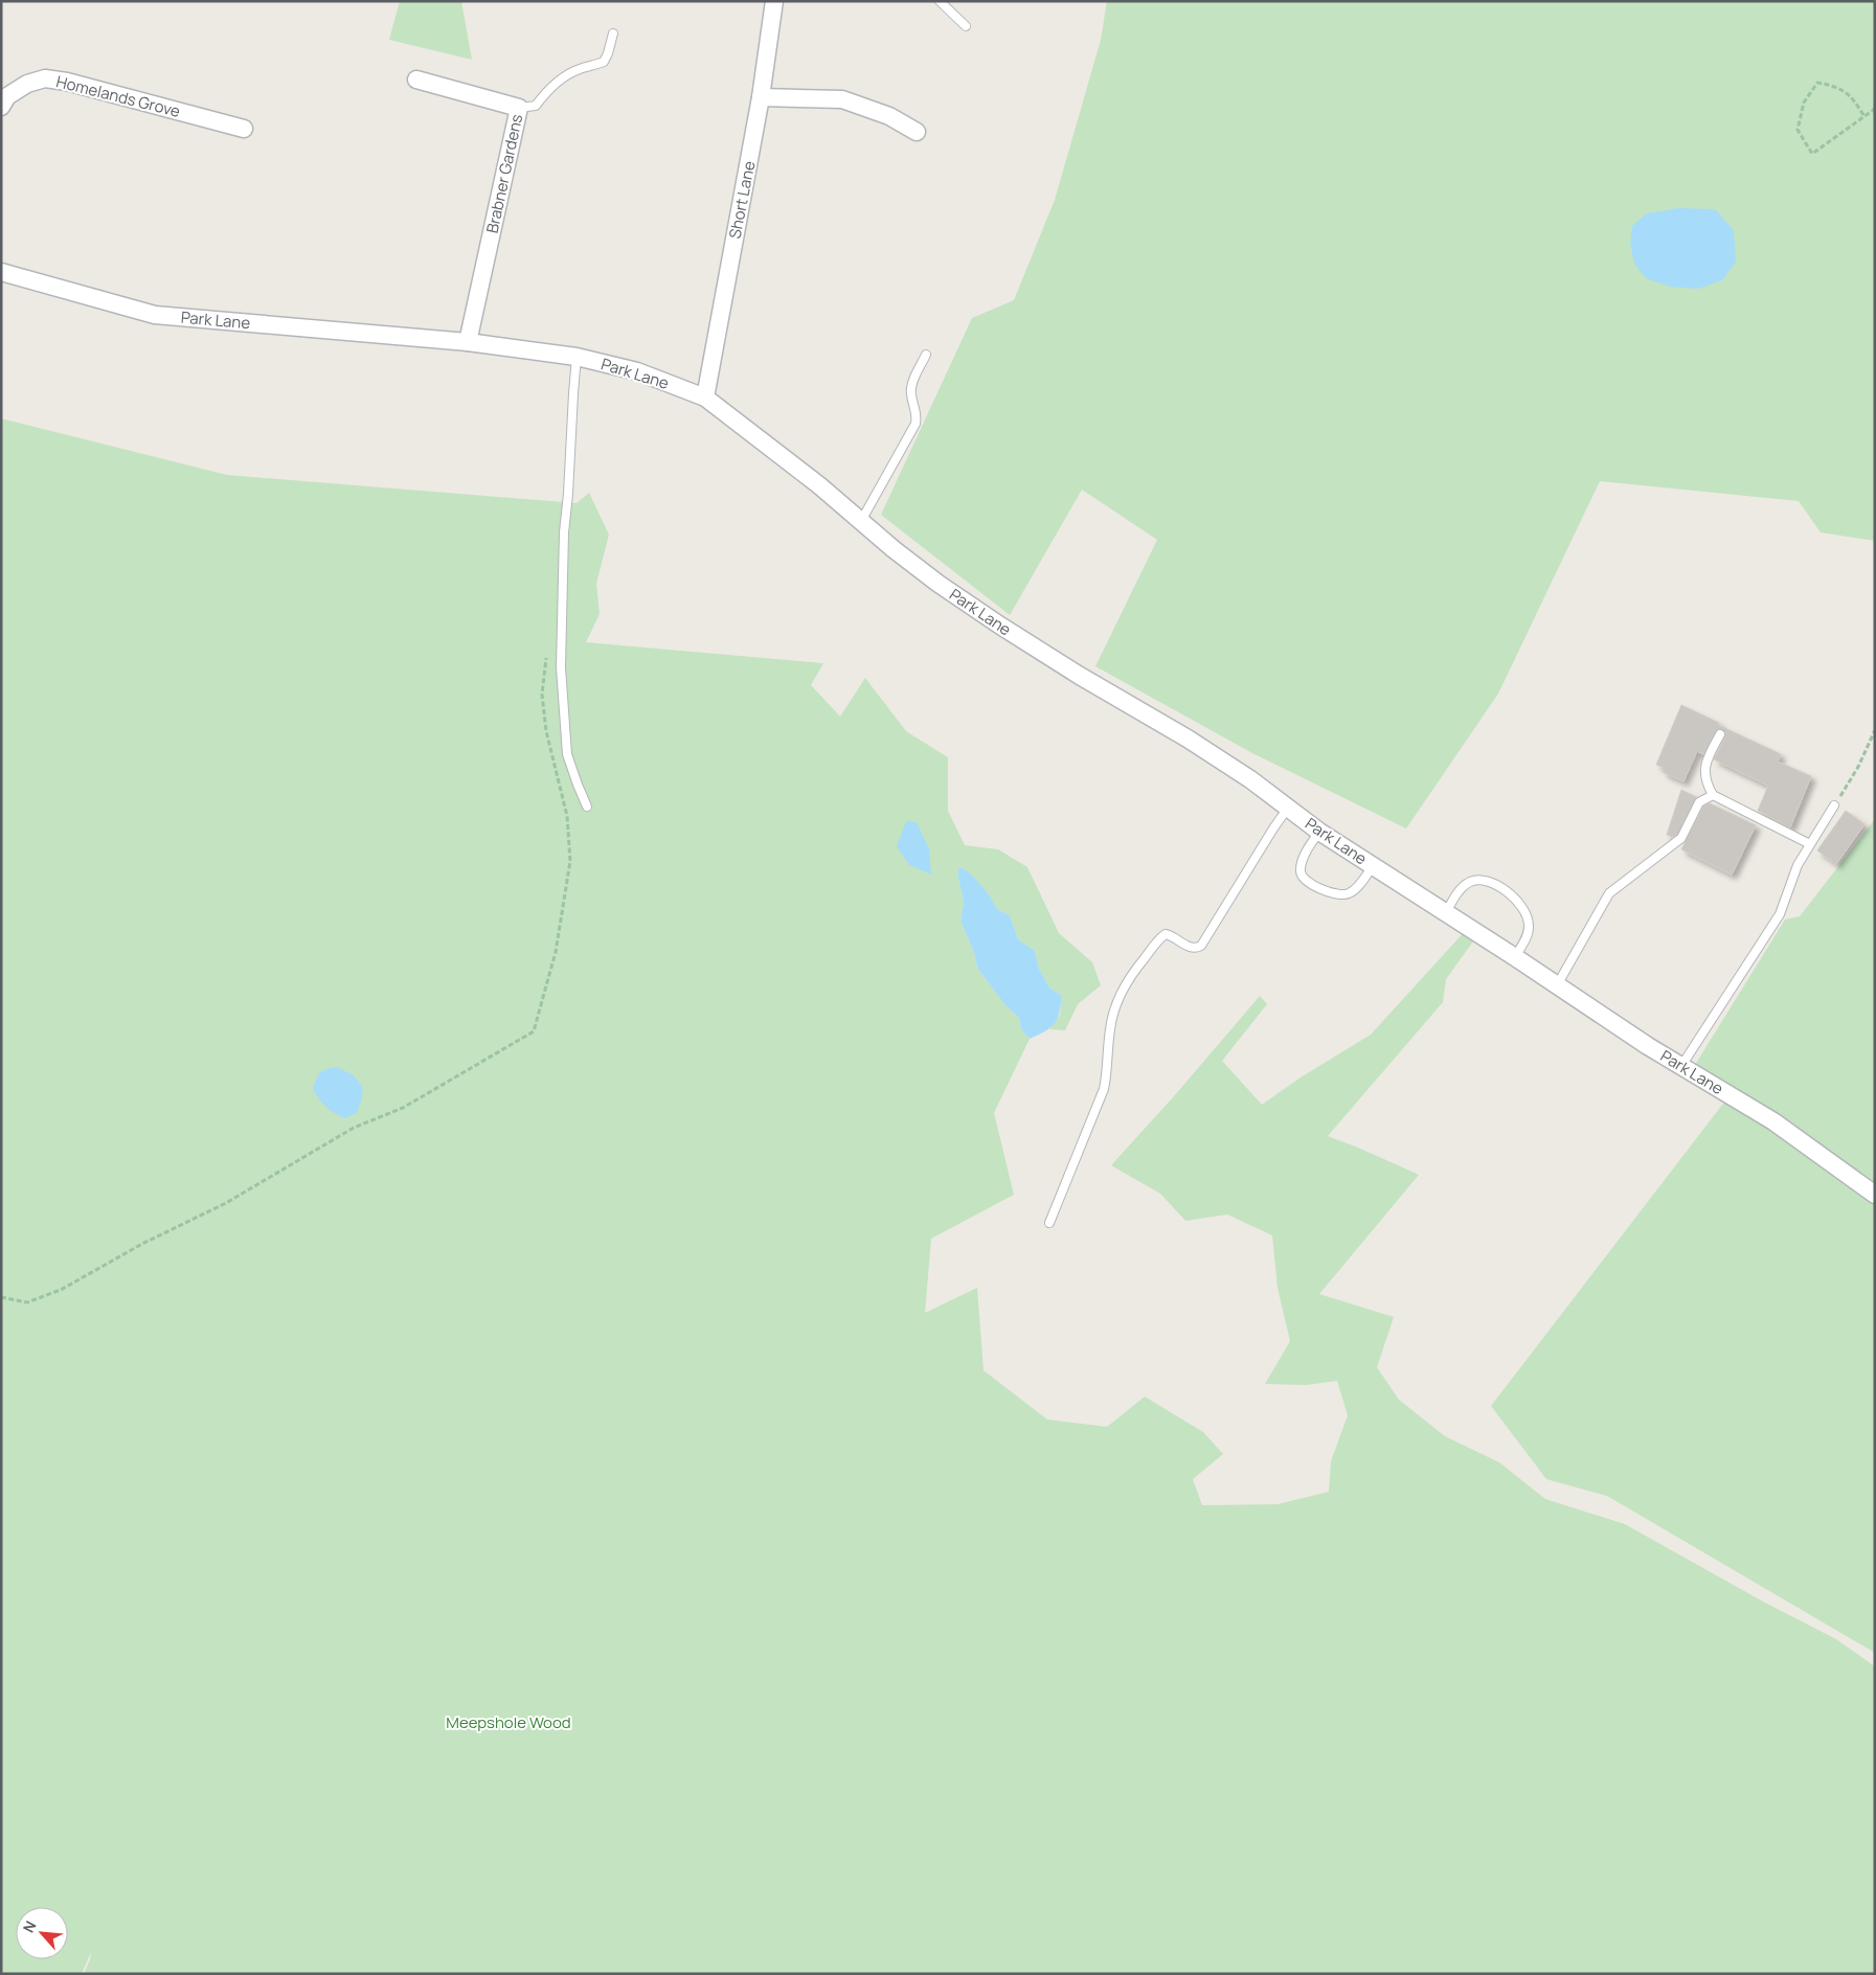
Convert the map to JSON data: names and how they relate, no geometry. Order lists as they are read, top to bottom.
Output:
{
  "streets": {
    "street": [
      "Homelands Grove",
      "Brabner Gardens",
      "Short Lane",
      "Park Lane"
    ]
  },
  "crossings": [
    ["Brabner Gardens", "Park Lane"],
    ["Short Lane", "Park Lane"]
  ],
  "parks": ["Meepshole Wood"],
  "north": "top left"
}
